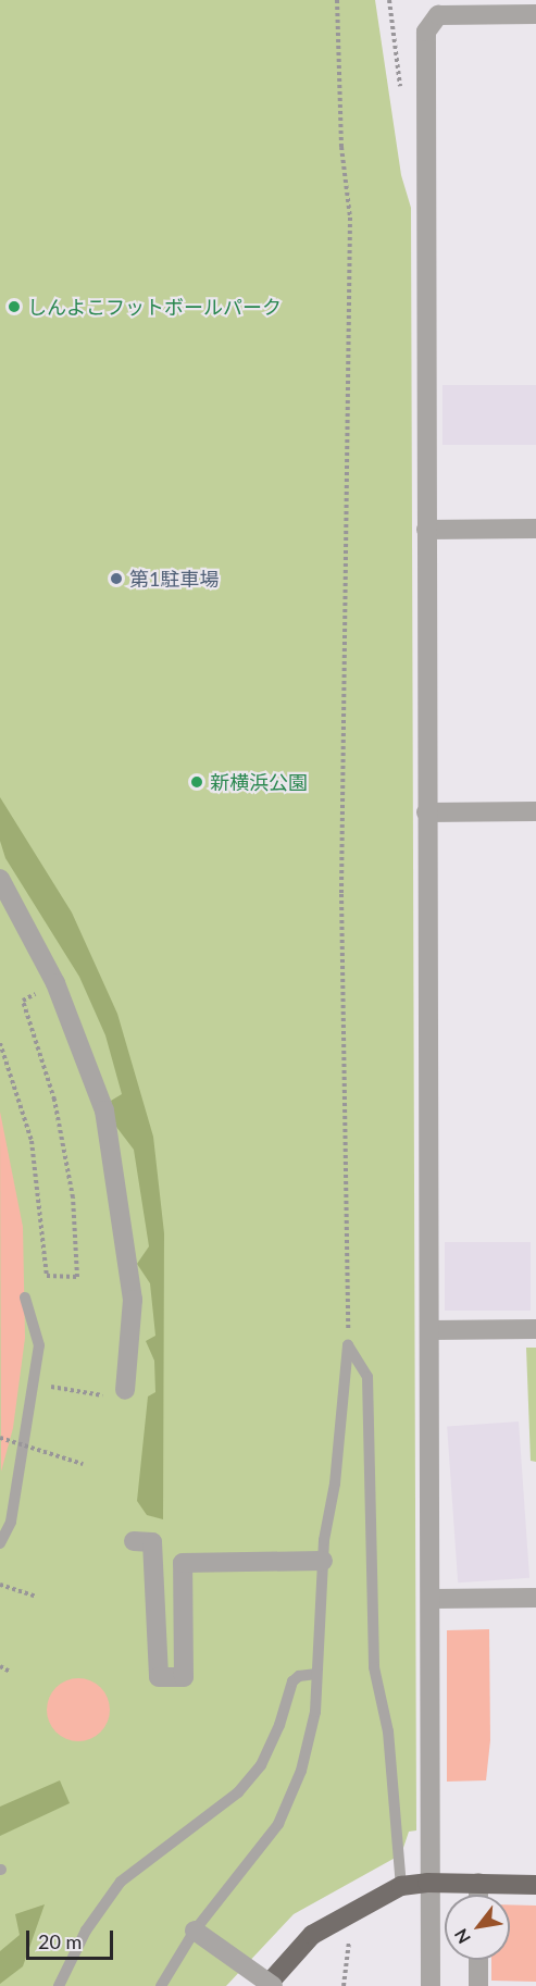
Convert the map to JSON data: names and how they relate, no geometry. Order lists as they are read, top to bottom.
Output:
{
  "places": ["しんよこフットボールパーク", "第1駐車場", "新横浜公園"],
  "scale_bar": "20 m",
  "north": "bottom left"
}
